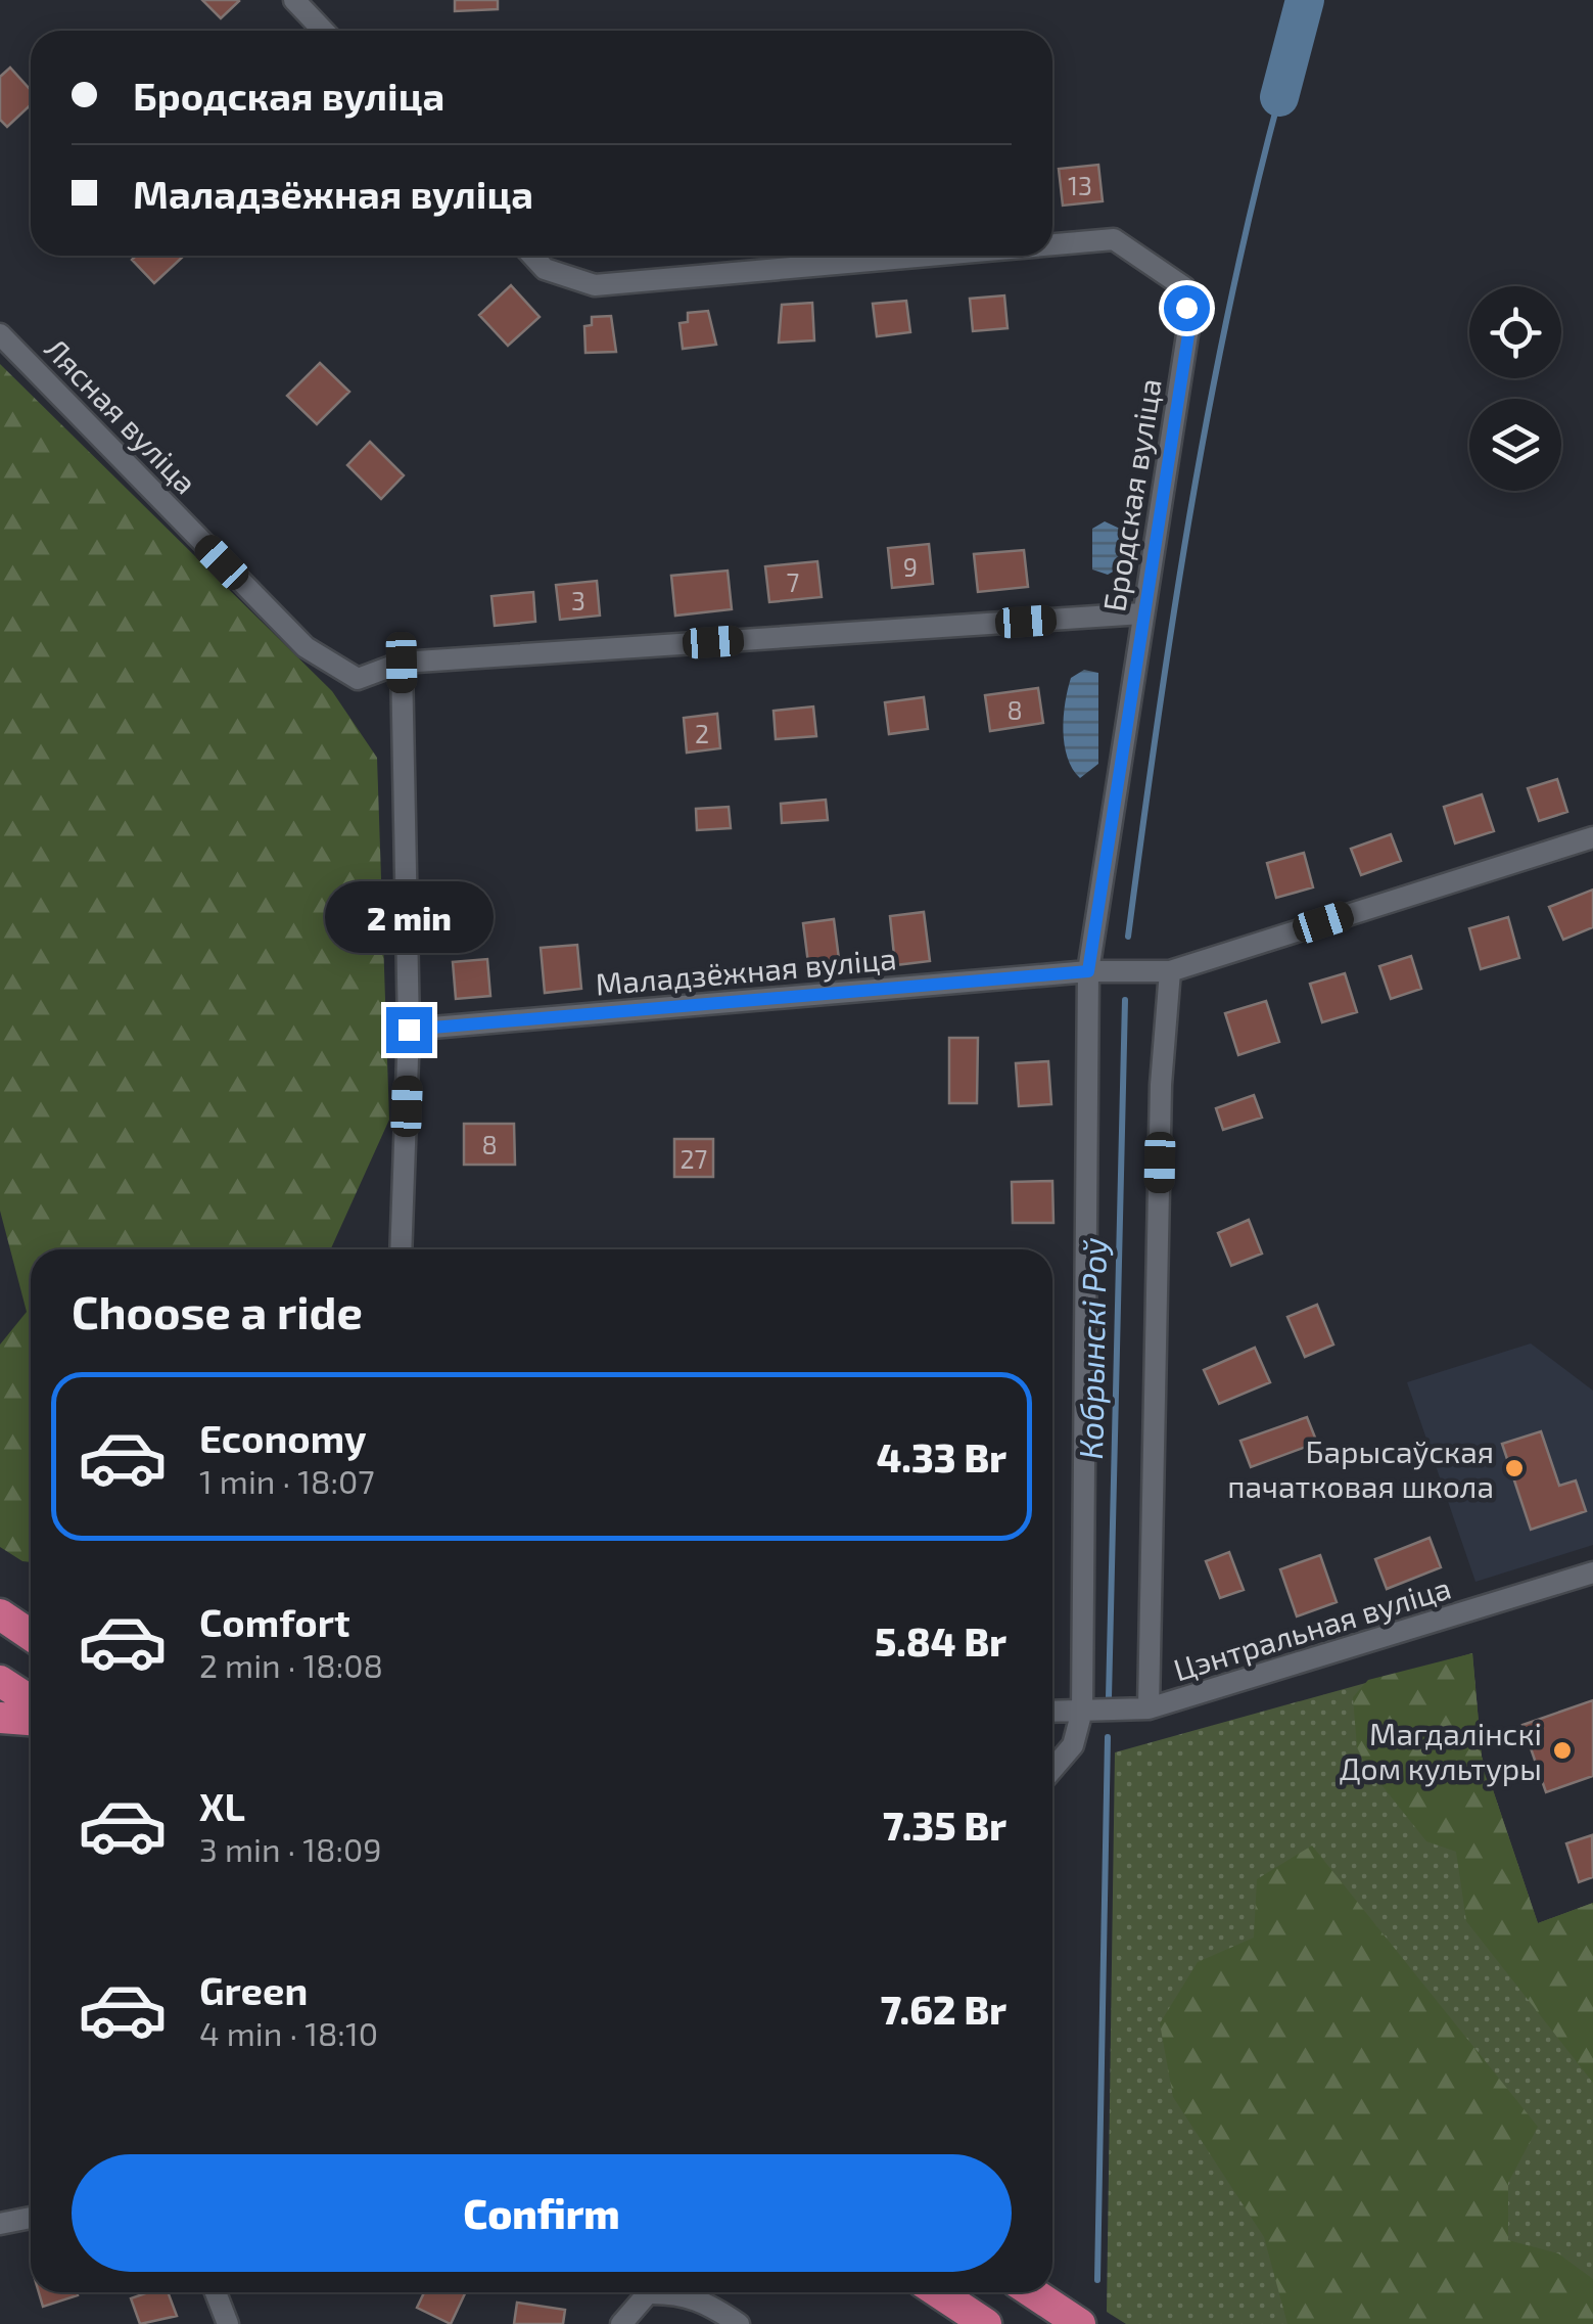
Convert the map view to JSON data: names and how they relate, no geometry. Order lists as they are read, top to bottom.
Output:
{
  "streets": {
    "street": [
      "Лясная вуліца",
      "Бродская вуліца",
      "Маладзёжная вуліца",
      "Цэнтральная вуліца"
    ]
  },
  "crossings": [
    ["Бродская вуліца", "Маладзёжная вуліца"]
  ],
  "water": ["Кобрынскі Роў"],
  "places": ["Барысаўская пачатковая школа", "Магдалінскі Дом культуры"],
  "house_numbers": [
    "13",
    "9",
    "7",
    "3",
    "8",
    "2",
    "8",
    "27"
  ],
  "page": {
    "banner": ["Бродская вуліца", "Маладзёжная вуліца"],
    "bubble": "2 min",
    "heading": "Choose a ride",
    "list": [
      {
        "name": "Economy",
        "note": "1 min · 18:07",
        "value": "4.33 Br"
      },
      {
        "name": "Comfort",
        "note": "2 min · 18:08",
        "value": "5.84 Br"
      },
      {
        "name": "XL",
        "note": "3 min · 18:09",
        "value": "7.35 Br"
      },
      {
        "name": "Green",
        "note": "4 min · 18:10",
        "value": "7.62 Br"
      }
    ],
    "buttons": "Confirm"
  }
}
